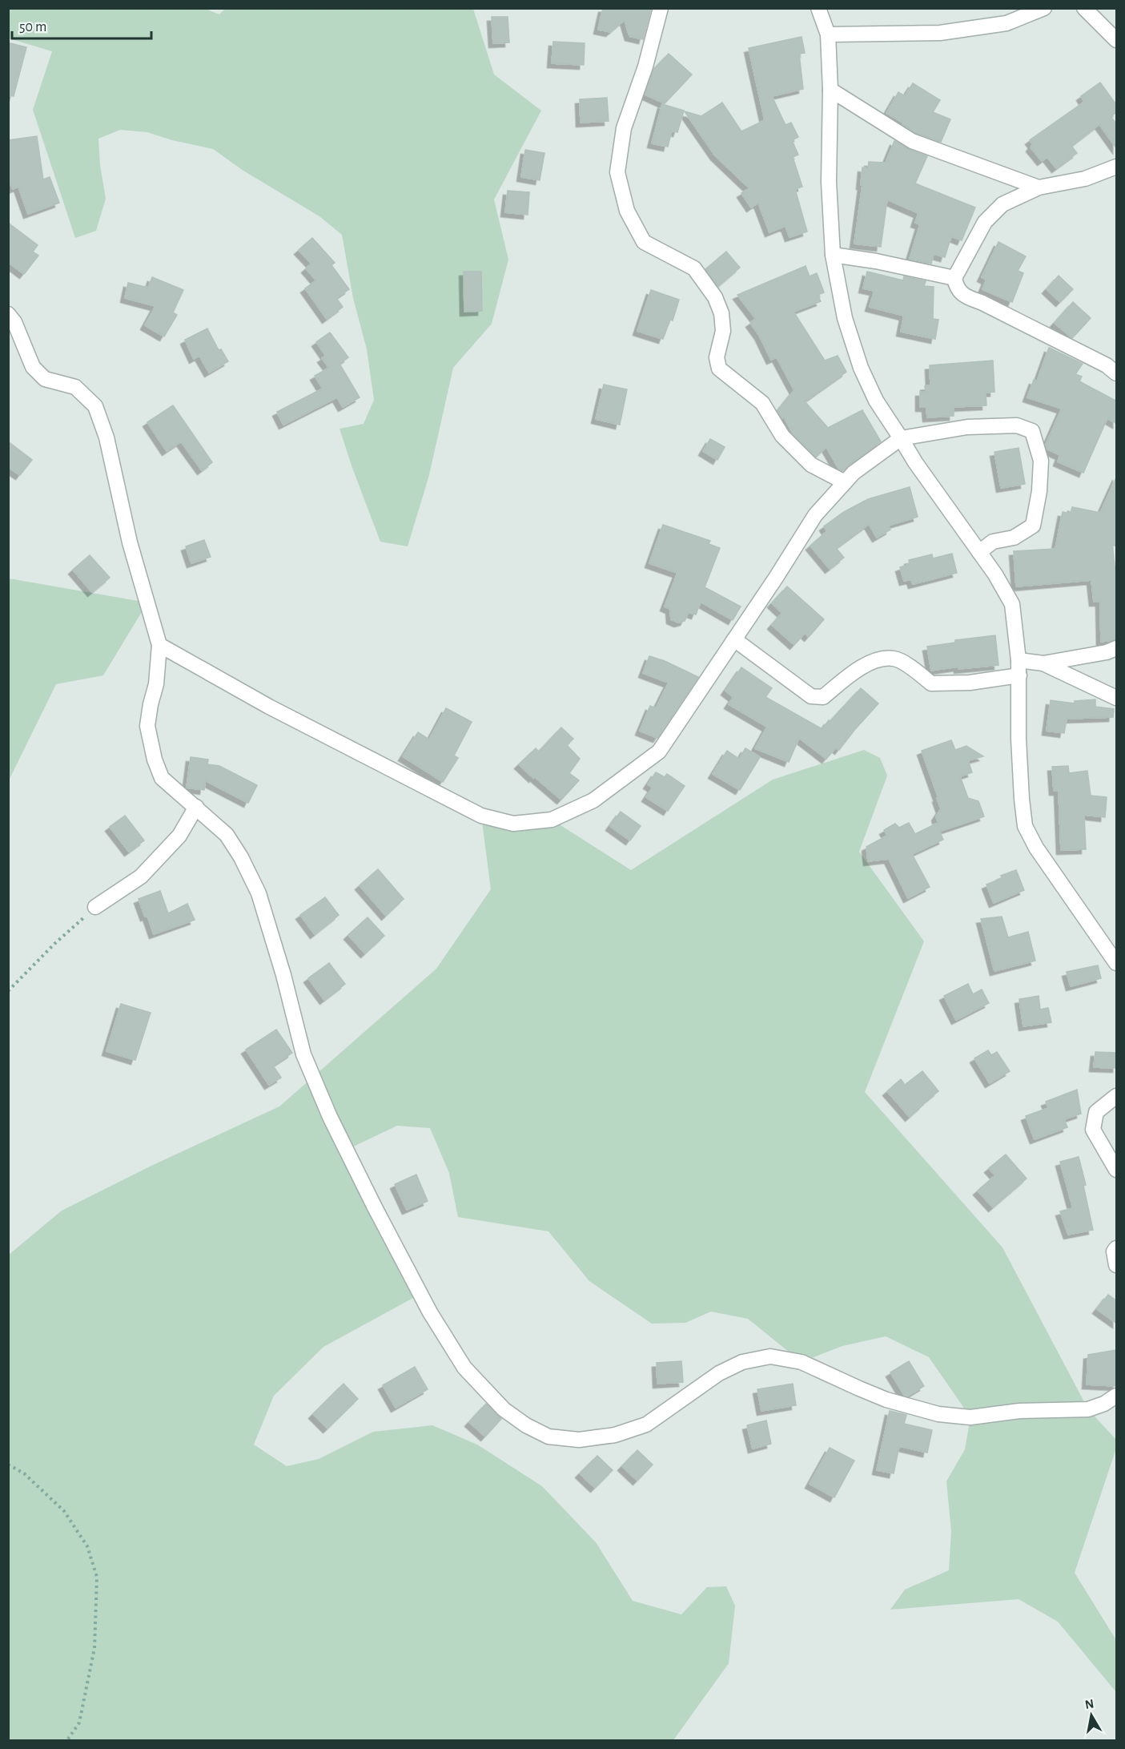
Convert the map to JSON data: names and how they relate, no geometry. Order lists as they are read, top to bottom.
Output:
{
  "scale_bar": "50 m",
  "north": "top"
}
